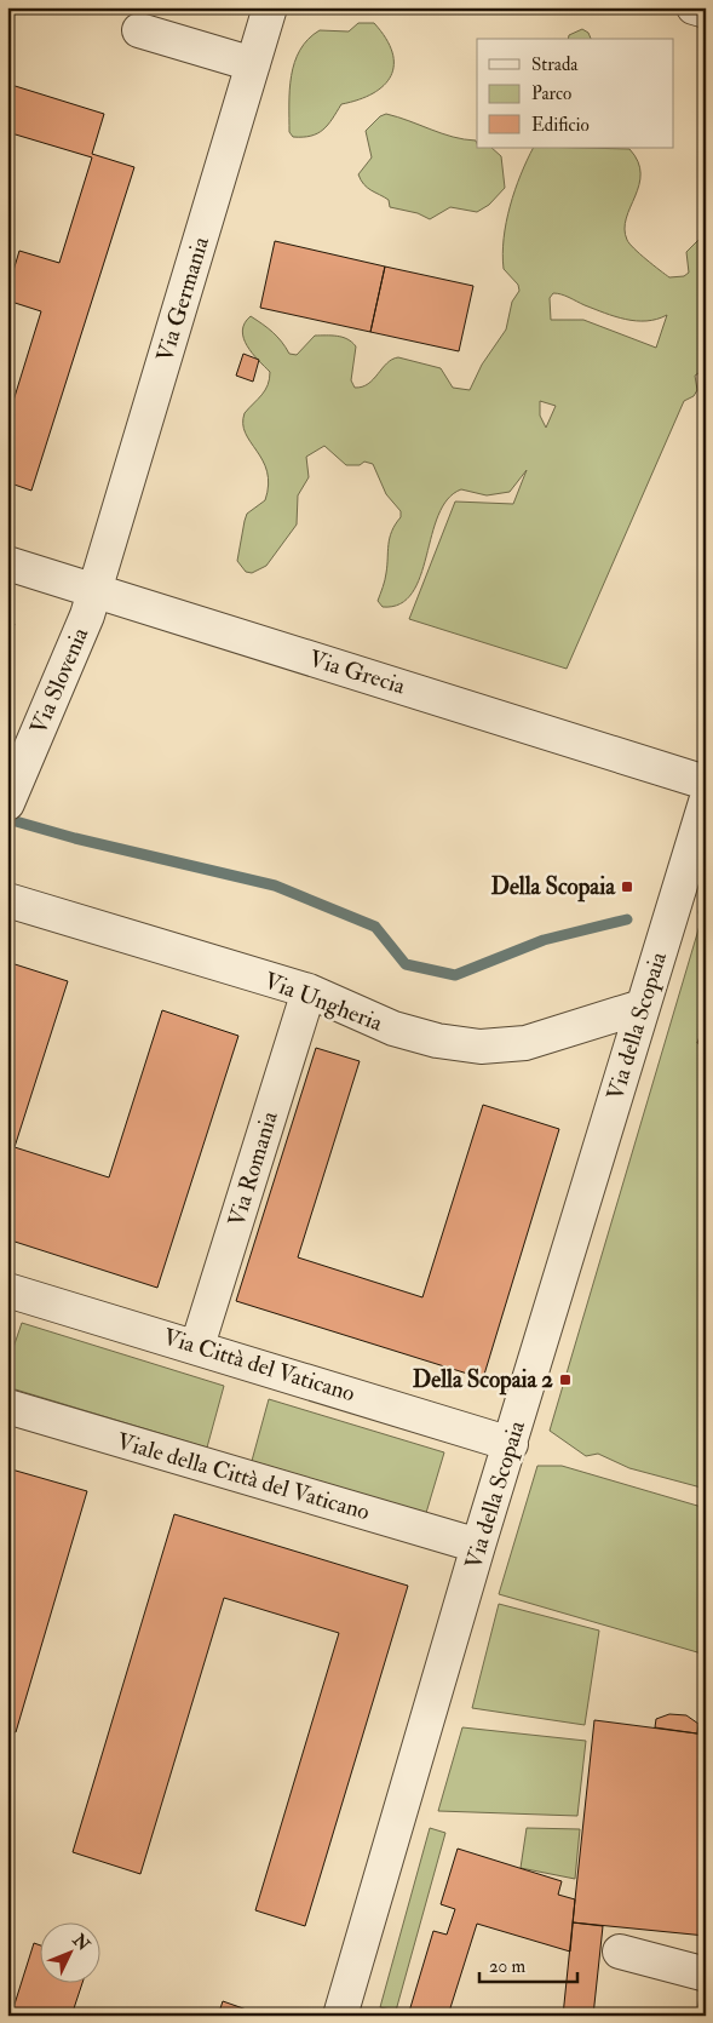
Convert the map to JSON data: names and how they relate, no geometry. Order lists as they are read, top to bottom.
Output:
{
  "streets": {
    "street": [
      "Via Germania",
      "Via Grecia",
      "Via Slovenia",
      "Via Ungheria",
      "Via della Scopaia",
      "Via Romania",
      "Via Città del Vaticano",
      "Viale della Città del Vaticano"
    ]
  },
  "crossings": [
    ["Via Germania", "Via Grecia"],
    ["Via Germania", "Via Slovenia"],
    ["Via Grecia", "Via Slovenia"],
    ["Via Ungheria", "Via della Scopaia"],
    ["Via Ungheria", "Via Romania"],
    ["Via della Scopaia", "Via Città del Vaticano"],
    ["Via della Scopaia", "Viale della Città del Vaticano"],
    ["Via Romania", "Via Città del Vaticano"]
  ],
  "places": {
    "transit": ["Della Scopaia", "Della Scopaia 2"]
  },
  "legend": ["Strada", "Parco", "Edificio"],
  "scale_bar": "20 m",
  "north": "top right"
}
